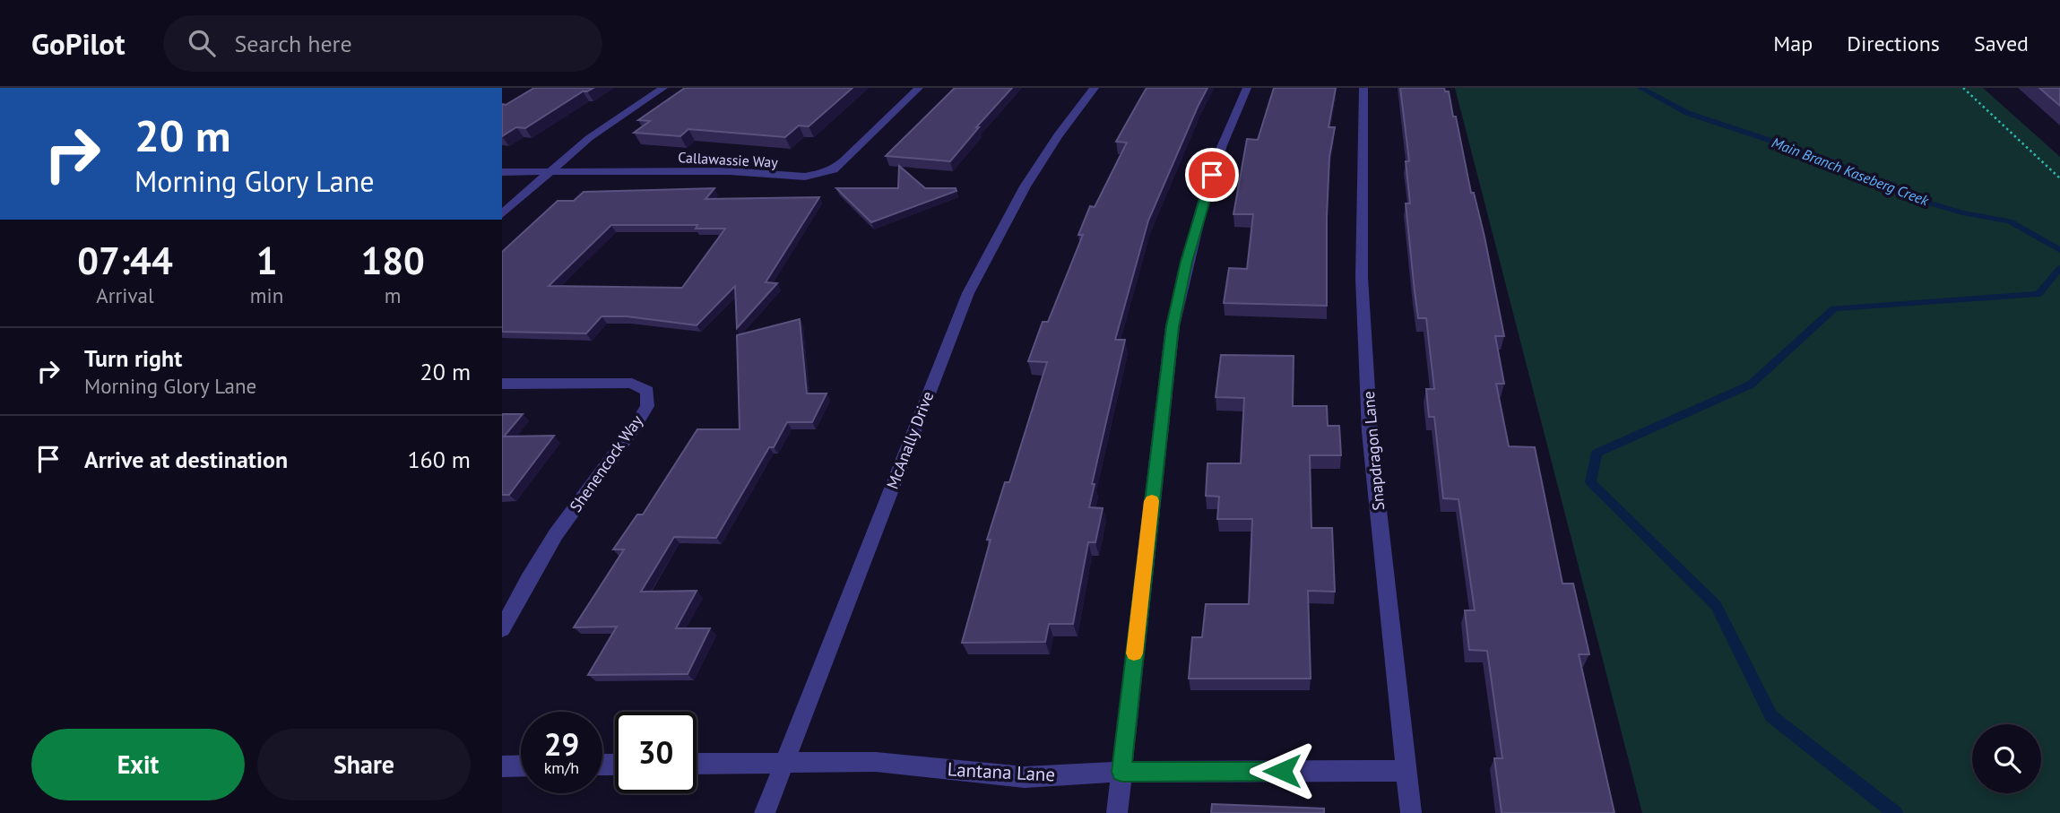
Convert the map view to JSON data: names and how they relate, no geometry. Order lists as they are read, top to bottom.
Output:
{
  "streets": {
    "street": [
      "Callawassie Way",
      "McAnally Drive",
      "Snapdragon Lane",
      "Shenencock Way",
      "Lantana Lane"
    ]
  },
  "crossings": [
    ["McAnally Drive", "Lantana Lane"],
    ["Snapdragon Lane", "Lantana Lane"]
  ],
  "water": ["Main Branch Kaseberg Creek"],
  "page": {
    "header": "GoPilot",
    "search": "Search here",
    "nav": ["Map", "Directions", "Saved"],
    "turn": ["20 m", "Morning Glory Lane"],
    "eta": [
      "07:44",
      "Arrival",
      "1",
      "min",
      "180",
      "m"
    ],
    "list": [
      {
        "name": "Turn right",
        "note": "Morning Glory Lane",
        "value": "20 m"
      },
      {
        "name": "Arrive at destination",
        "value": "160 m"
      }
    ],
    "speed": "29 km/h",
    "limit": "30",
    "buttons": ["Exit", "Share"]
  }
}
